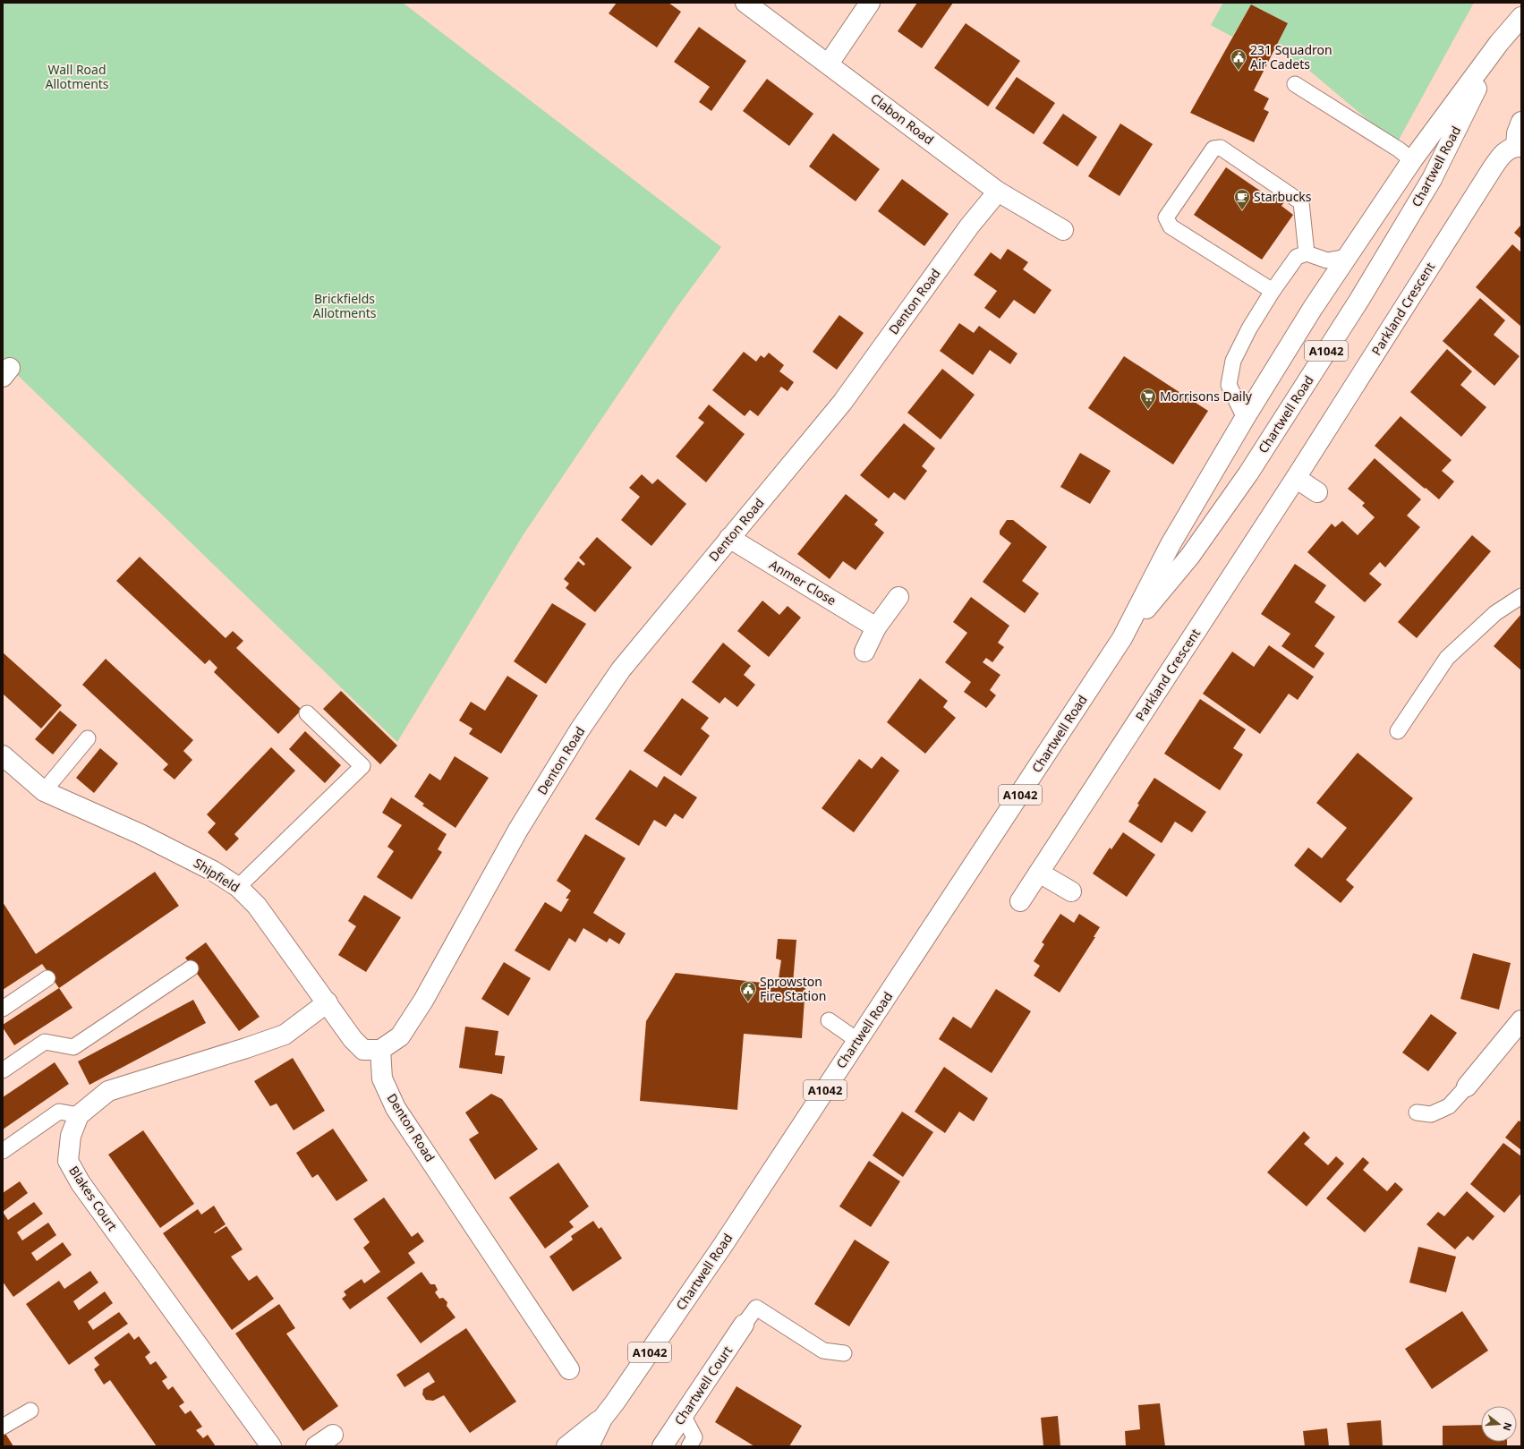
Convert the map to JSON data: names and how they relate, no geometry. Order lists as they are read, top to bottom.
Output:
{
  "streets": {
    "main road": [
      "Clabon Road",
      "Chartwell Road",
      "Denton Road",
      "Parkland Crescent",
      "A1042",
      "Anmer Close",
      "Shipfield",
      "Blakes Court",
      "Chartwell Court"
    ]
  },
  "crossings": [
    ["Clabon Road", "Denton Road"],
    ["Denton Road", "Anmer Close"],
    ["Denton Road", "Shipfield"],
    ["Shipfield", "Blakes Court"]
  ],
  "parks": ["Wall Road Allotments", "Brickfields Allotments"],
  "places": {
    "public building": ["231 Squadron Air Cadets", "Sprowston Fire Station"],
    "cafe": ["Starbucks"],
    "supermarket": ["Morrisons Daily"]
  },
  "north": "right"
}
